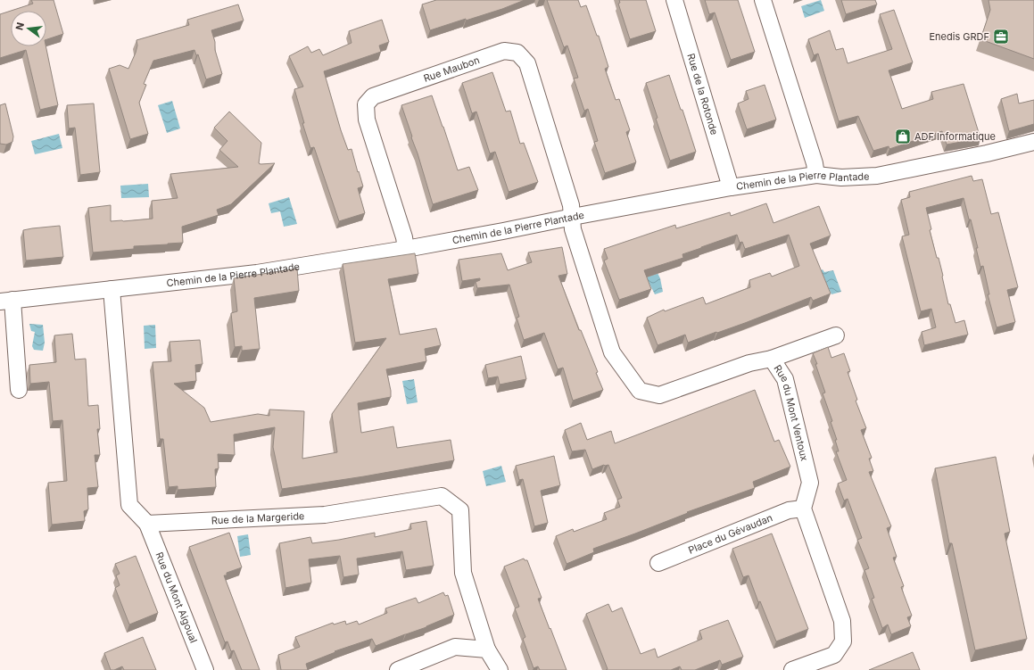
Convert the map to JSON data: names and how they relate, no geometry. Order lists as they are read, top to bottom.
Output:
{
  "streets": {
    "street": [
      "Rue Maubon",
      "Rue de la Rotonde",
      "Chemin de la Pierre Plantade",
      "Rue du Mont Ventoux",
      "Rue de la Margeride",
      "Place du Gévaudan",
      "Rue du Mont Aigoual"
    ]
  },
  "crossings": [
    ["Rue Maubon", "Chemin de la Pierre Plantade"],
    ["Rue Maubon", "Rue du Mont Ventoux"],
    ["Rue de la Rotonde", "Chemin de la Pierre Plantade"],
    ["Chemin de la Pierre Plantade", "Rue du Mont Ventoux"],
    ["Rue du Mont Ventoux", "Place du Gévaudan"],
    ["Rue de la Margeride", "Rue du Mont Aigoual"]
  ],
  "places": {
    "office": ["Enedis GRDF"],
    "shop": ["ADF Informatique"]
  },
  "north": "left"
}
